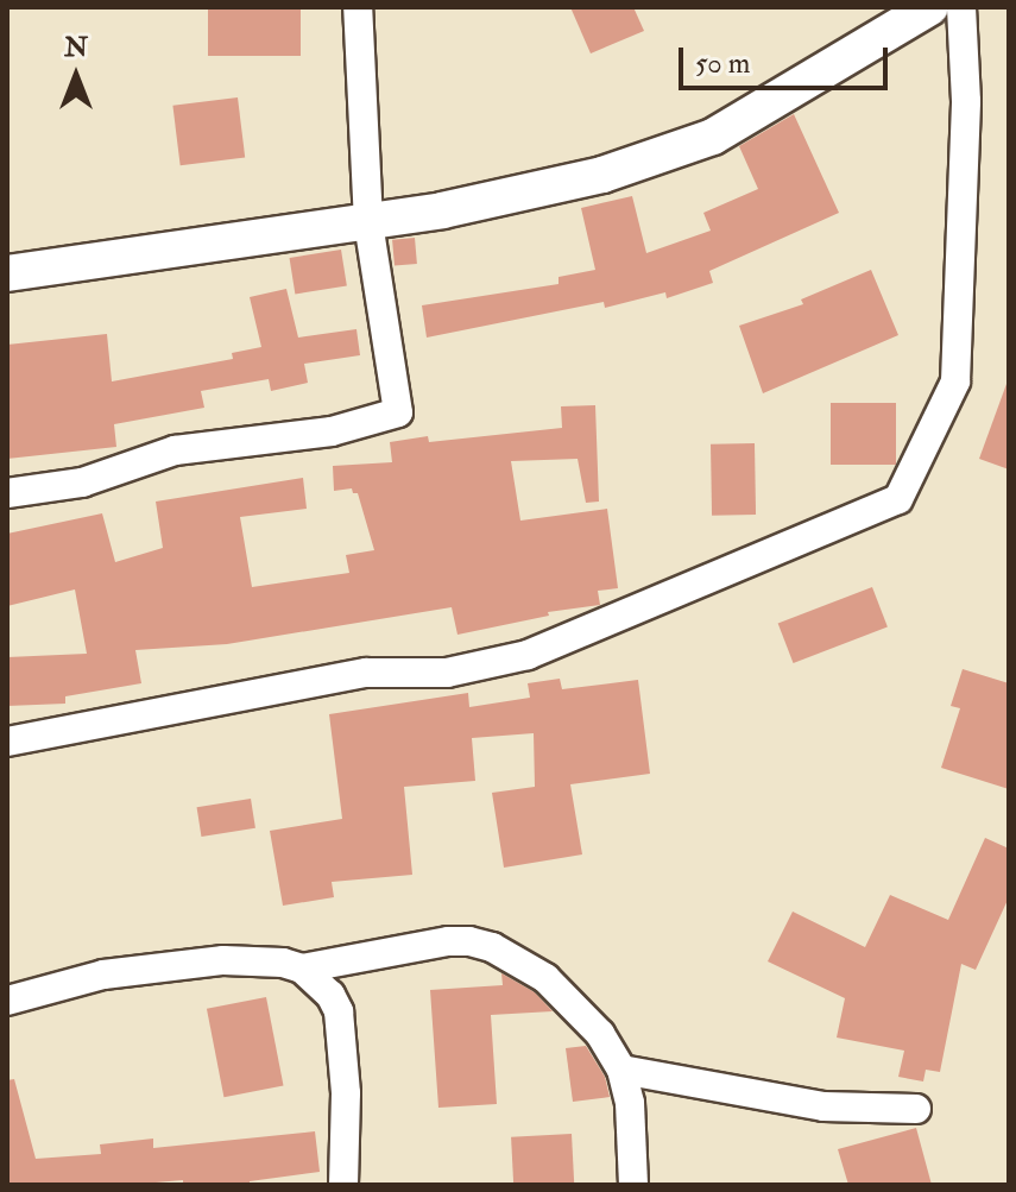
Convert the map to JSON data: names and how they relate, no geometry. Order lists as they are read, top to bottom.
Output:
{
  "scale_bar": "50 m",
  "north": "top"
}
